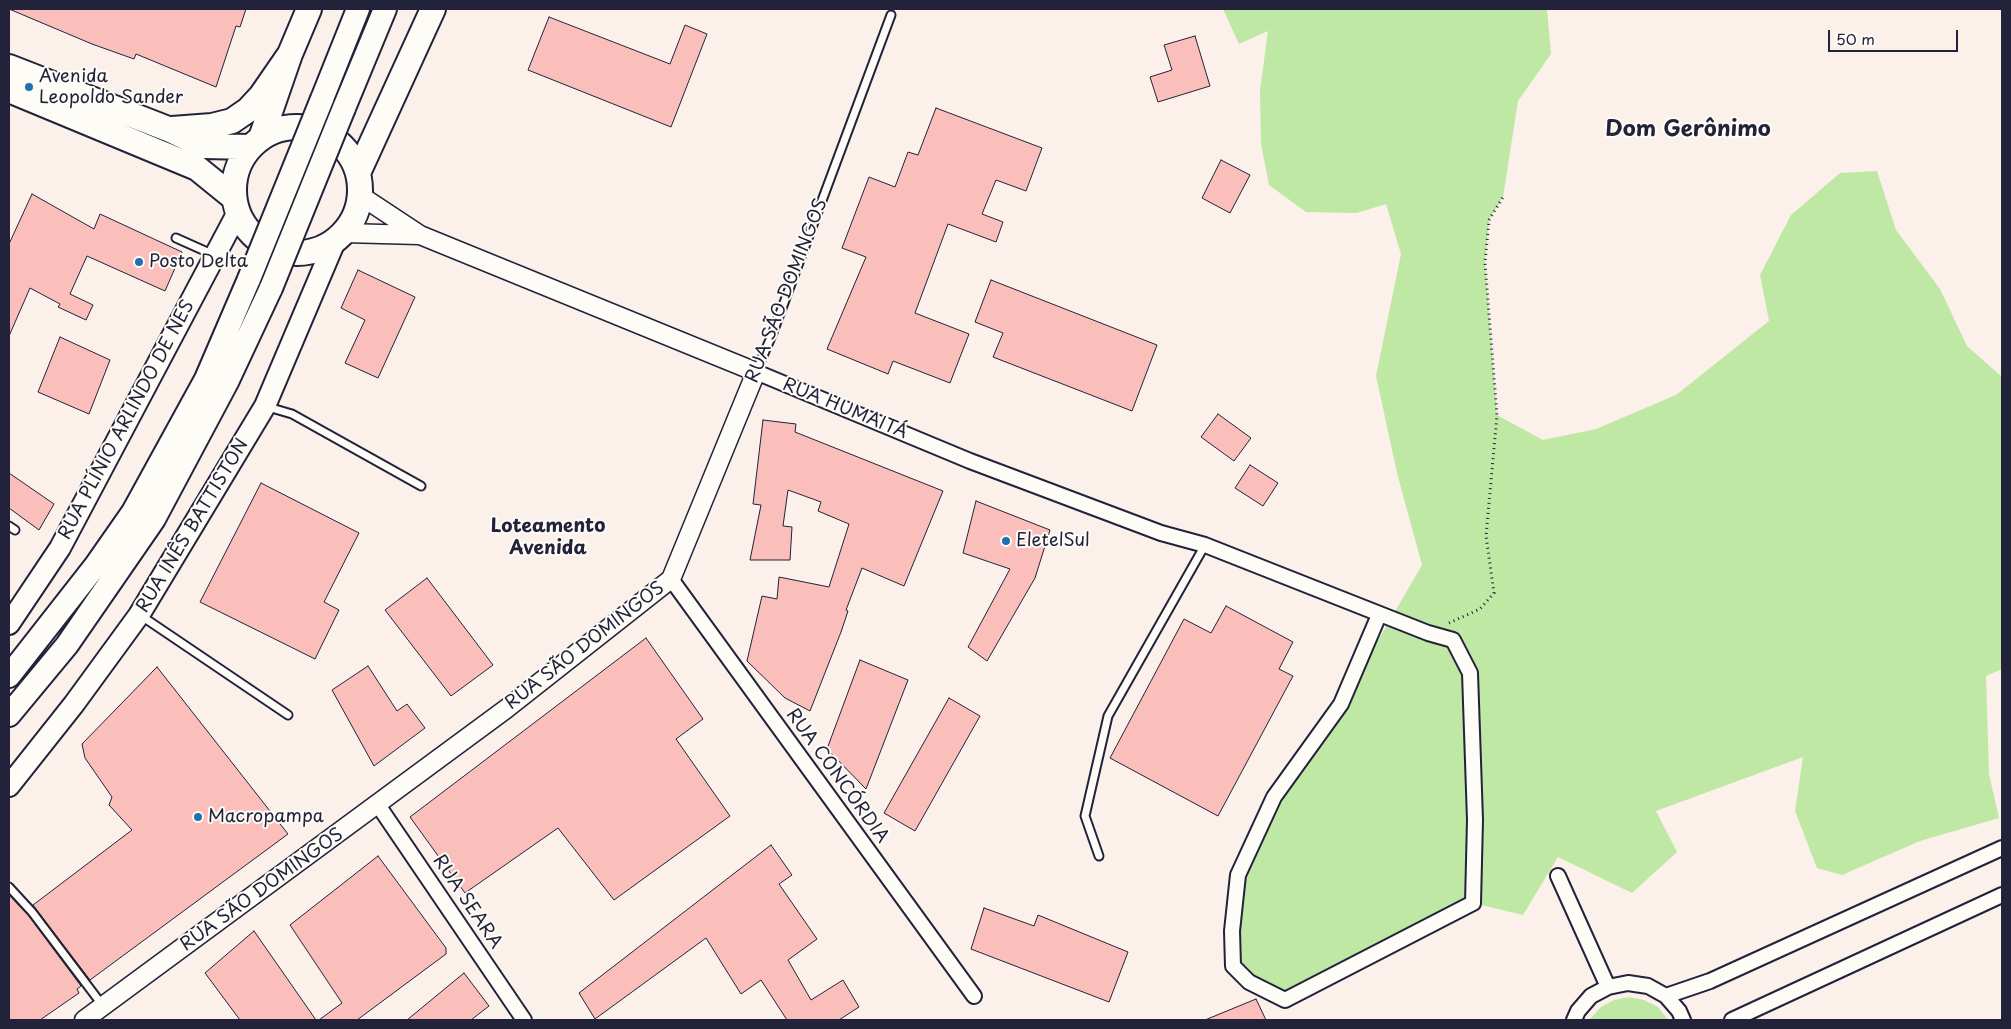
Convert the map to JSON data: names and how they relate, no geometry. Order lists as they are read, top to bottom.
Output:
{
  "streets": {
    "main road": ["RUA PLÍNIO ARLINDO DE NES", "RUA INÊS BATTISTON"],
    "street": [
      "RUA SÃO DOMINGOS",
      "RUA HUMAITÁ",
      "RUA CONCÓRDIA",
      "RUA SEARA"
    ]
  },
  "crossings": [
    ["RUA SÃO DOMINGOS", "RUA HUMAITÁ"],
    ["RUA SÃO DOMINGOS", "RUA CONCÓRDIA"],
    ["RUA SÃO DOMINGOS", "RUA SEARA"],
    ["RUA HUMAITÁ", "RUA PLÍNIO ARLINDO DE NES"],
    ["RUA HUMAITÁ", "RUA INÊS BATTISTON"],
    ["RUA PLÍNIO ARLINDO DE NES", "RUA INÊS BATTISTON"]
  ],
  "districts": ["Dom Gerônimo", "Loteamento Avenida"],
  "places": [
    "Avenida Leopoldo Sander",
    "Posto Delta",
    "EletelSul",
    "Macropampa"
  ],
  "scale_bar": "50 m"
}
